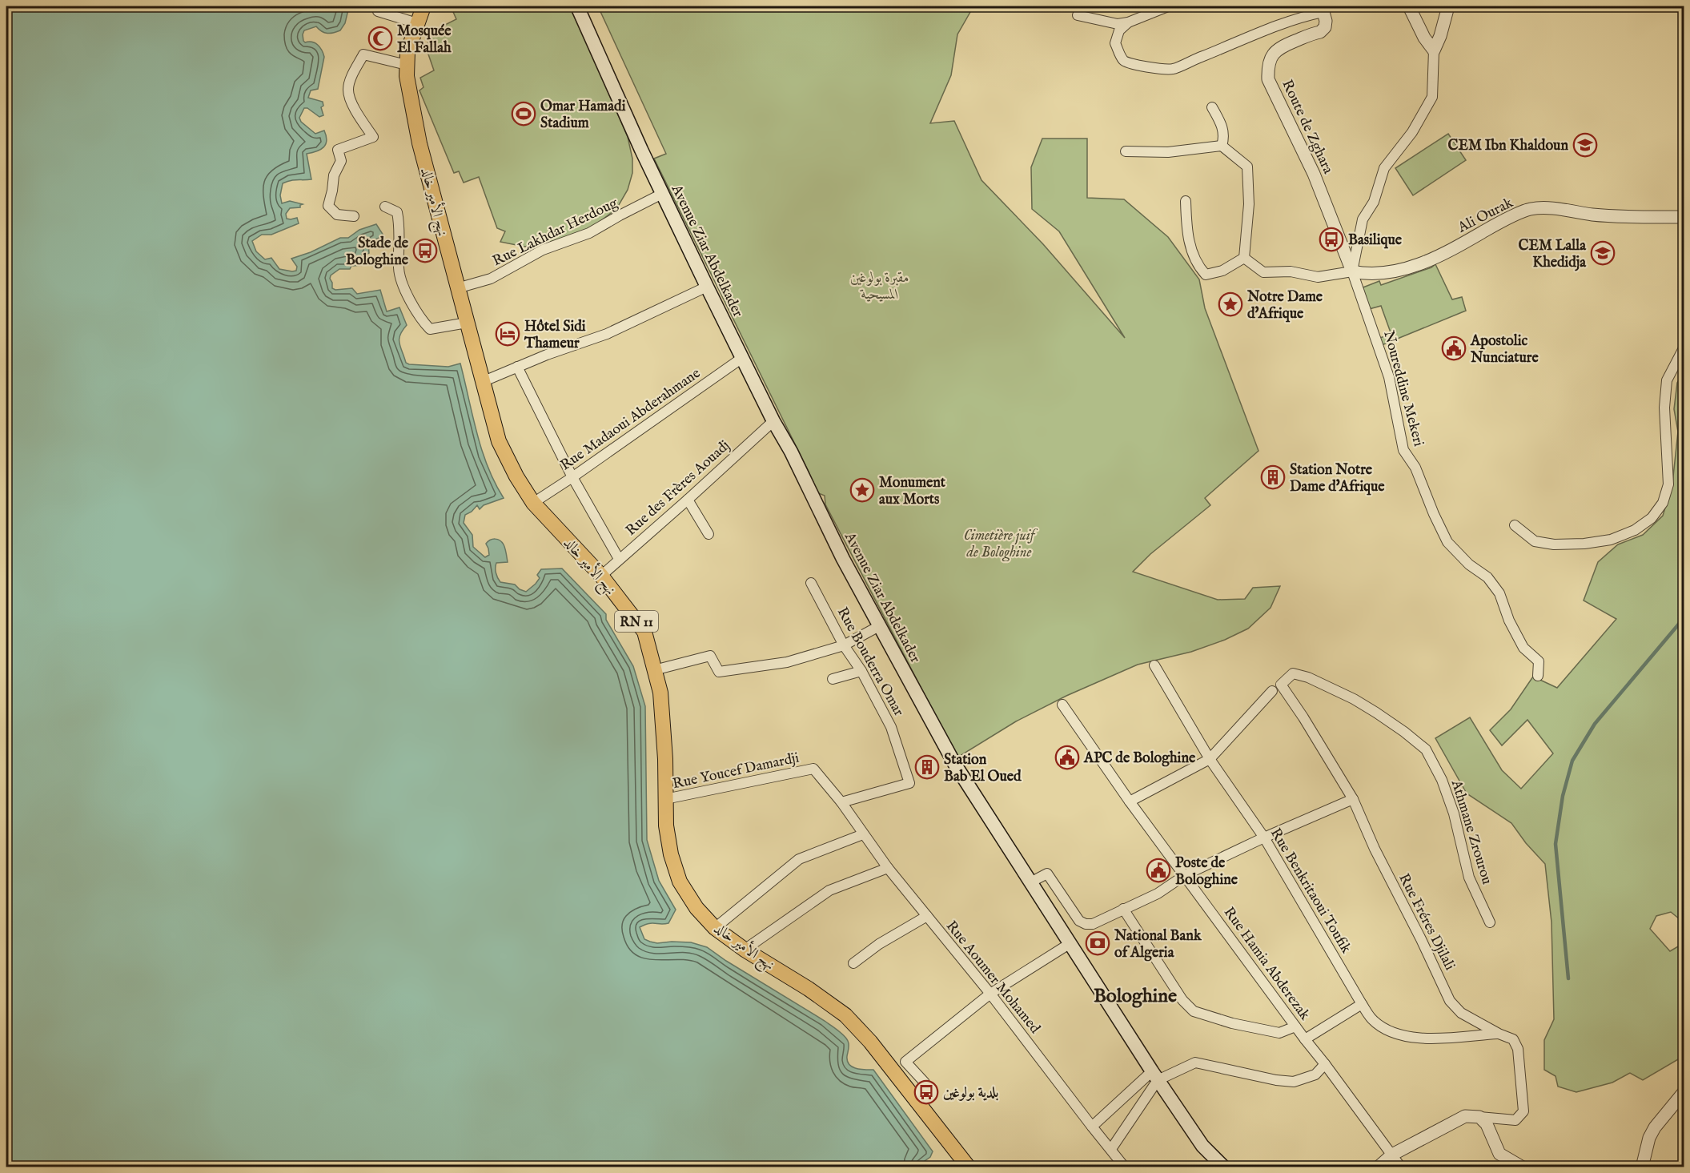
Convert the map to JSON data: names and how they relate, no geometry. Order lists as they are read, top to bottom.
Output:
{
  "streets": {
    "main road": ["نهج الأمير خالد", "Avenue Ziar Abdelkader", "RN 11"],
    "street": [
      "Route de Zghara",
      "Ali Ourak",
      "Rue Lakhdar Herdoug",
      "Noureddine Mekeri",
      "Rue Madaoui Abderahmane",
      "Rue des Frères Aouadj",
      "Rue Bouderra Omar",
      "Rue Youcef Damardji",
      "Athmane Zrourou",
      "Rue Benkritaoui Toufik",
      "Rue Fréres Djilali",
      "Rue Hamia Abderezak",
      "Rue Aoumer Mohamed"
    ]
  },
  "crossings": [
    ["Route de Zghara", "Ali Ourak"],
    ["Route de Zghara", "Noureddine Mekeri"],
    ["نهج الأمير خالد", "Rue Lakhdar Herdoug"],
    ["نهج الأمير خالد", "Rue Madaoui Abderahmane"],
    ["نهج الأمير خالد", "Rue des Frères Aouadj"],
    ["نهج الأمير خالد", "Rue Youcef Damardji"],
    ["Ali Ourak", "Noureddine Mekeri"],
    ["Rue Lakhdar Herdoug", "Avenue Ziar Abdelkader"],
    ["Avenue Ziar Abdelkader", "Rue Madaoui Abderahmane"],
    ["Avenue Ziar Abdelkader", "Rue des Frères Aouadj"],
    ["Rue Bouderra Omar", "Rue Youcef Damardji"],
    ["Rue Bouderra Omar", "Rue Aoumer Mohamed"],
    ["Rue Youcef Damardji", "Rue Aoumer Mohamed"],
    ["Athmane Zrourou", "Rue Fréres Djilali"],
    ["Rue Benkritaoui Toufik", "Rue Fréres Djilali"]
  ],
  "districts": ["Bologhine"],
  "parks": ["مقبرة بولوغين المسيحية", "Cimetière juif de Bologhine"],
  "places": {
    "mosque": ["Mosquée El Fallah"],
    "sports": ["Omar Hamadi Stadium"],
    "school or university": ["CEM Ibn Khaldoun", "CEM Lalla Khedidja"],
    "bus stop": ["Basilique", "Stade de Bologhine", "بلدية بولوغين"],
    "place": ["Notre Dame d'Afrique", "Monument aux Morts"],
    "hotel": ["Hôtel Sidi Thameur"],
    "public building": ["Apostolic Nunciature", "APC de Bologhine", "Poste de Bologhine"],
    "building": ["Station Notre Dame d'Afrique", "Station Bab El Oued"],
    "bank": ["National Bank of Algeria"]
  }
}
